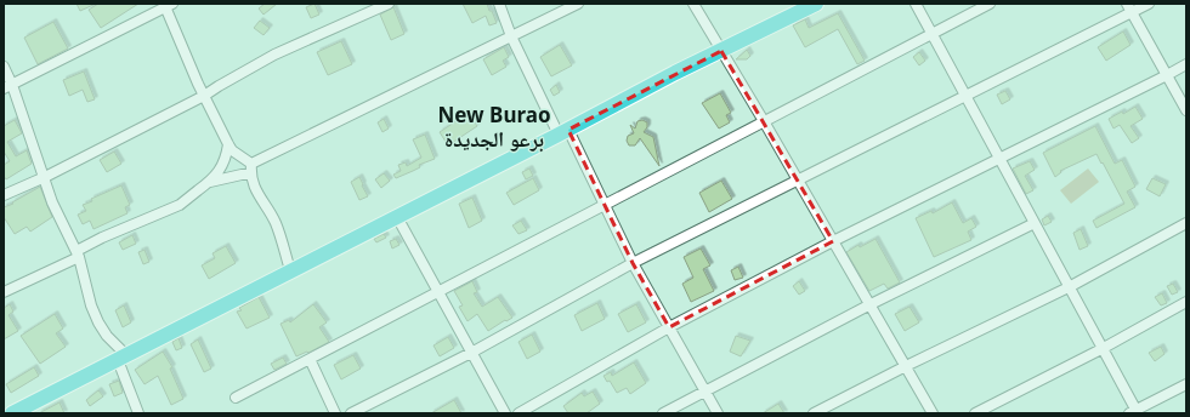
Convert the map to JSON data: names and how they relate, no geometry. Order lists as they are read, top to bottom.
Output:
{
  "districts": ["New Burao برعو الجديدة"]
}
